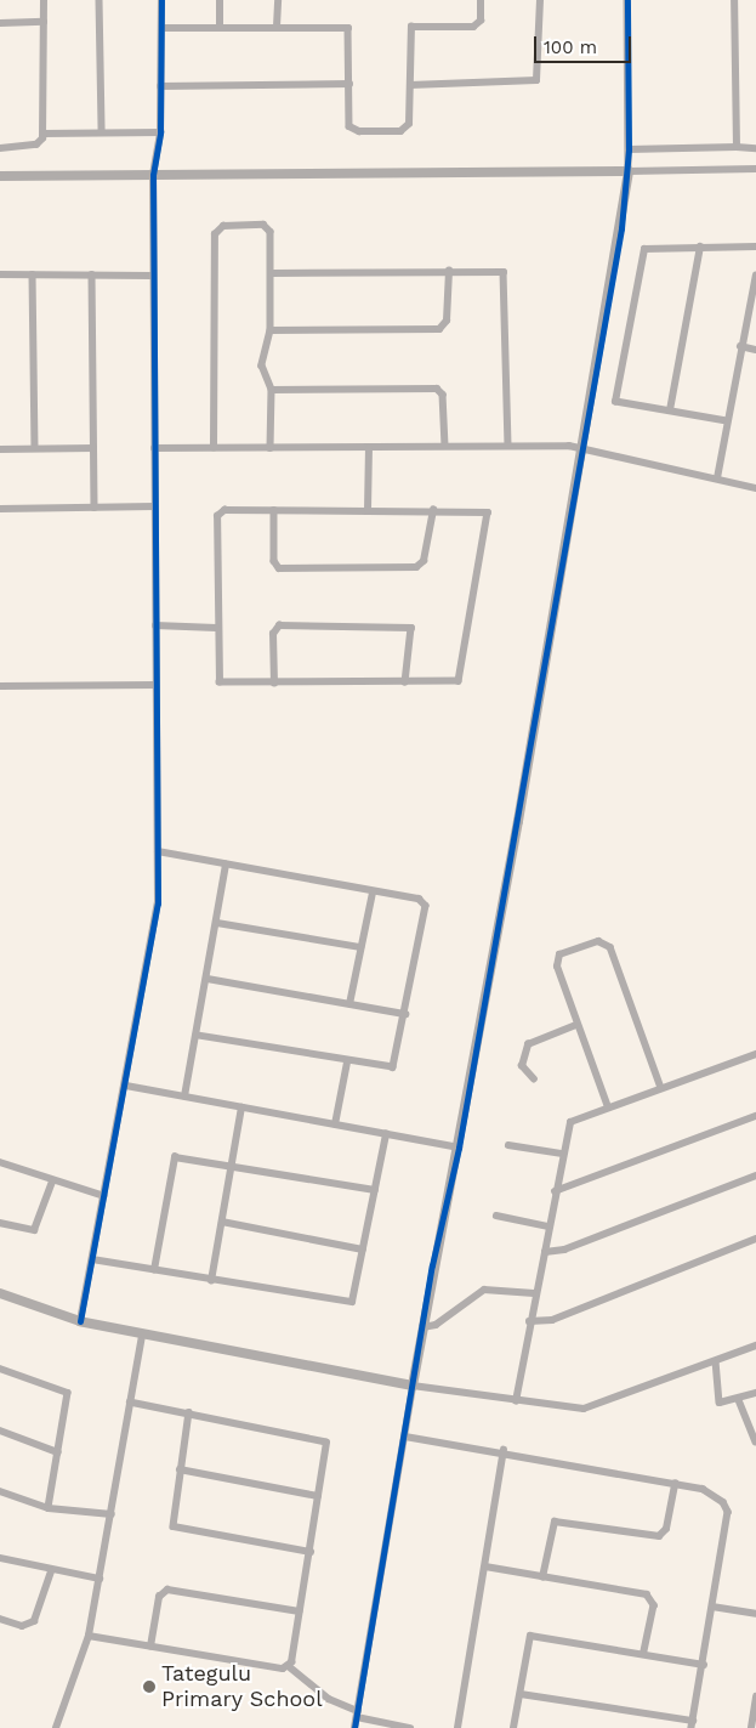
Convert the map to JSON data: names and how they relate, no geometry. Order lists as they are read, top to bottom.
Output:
{
  "places": ["Tategulu Primary School"],
  "scale_bar": "100 m"
}
